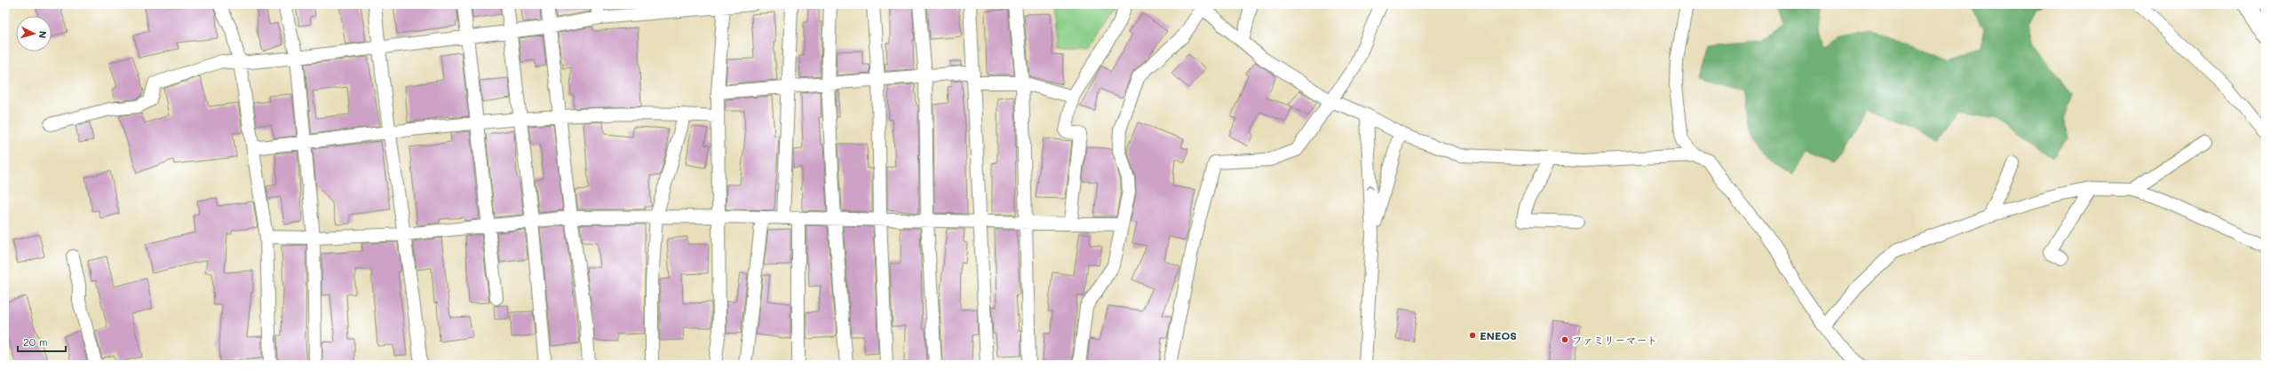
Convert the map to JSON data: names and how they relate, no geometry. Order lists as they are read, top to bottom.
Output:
{
  "places": ["ENEOS", "ファミリーマート"],
  "scale_bar": "20 m",
  "north": "right"
}
